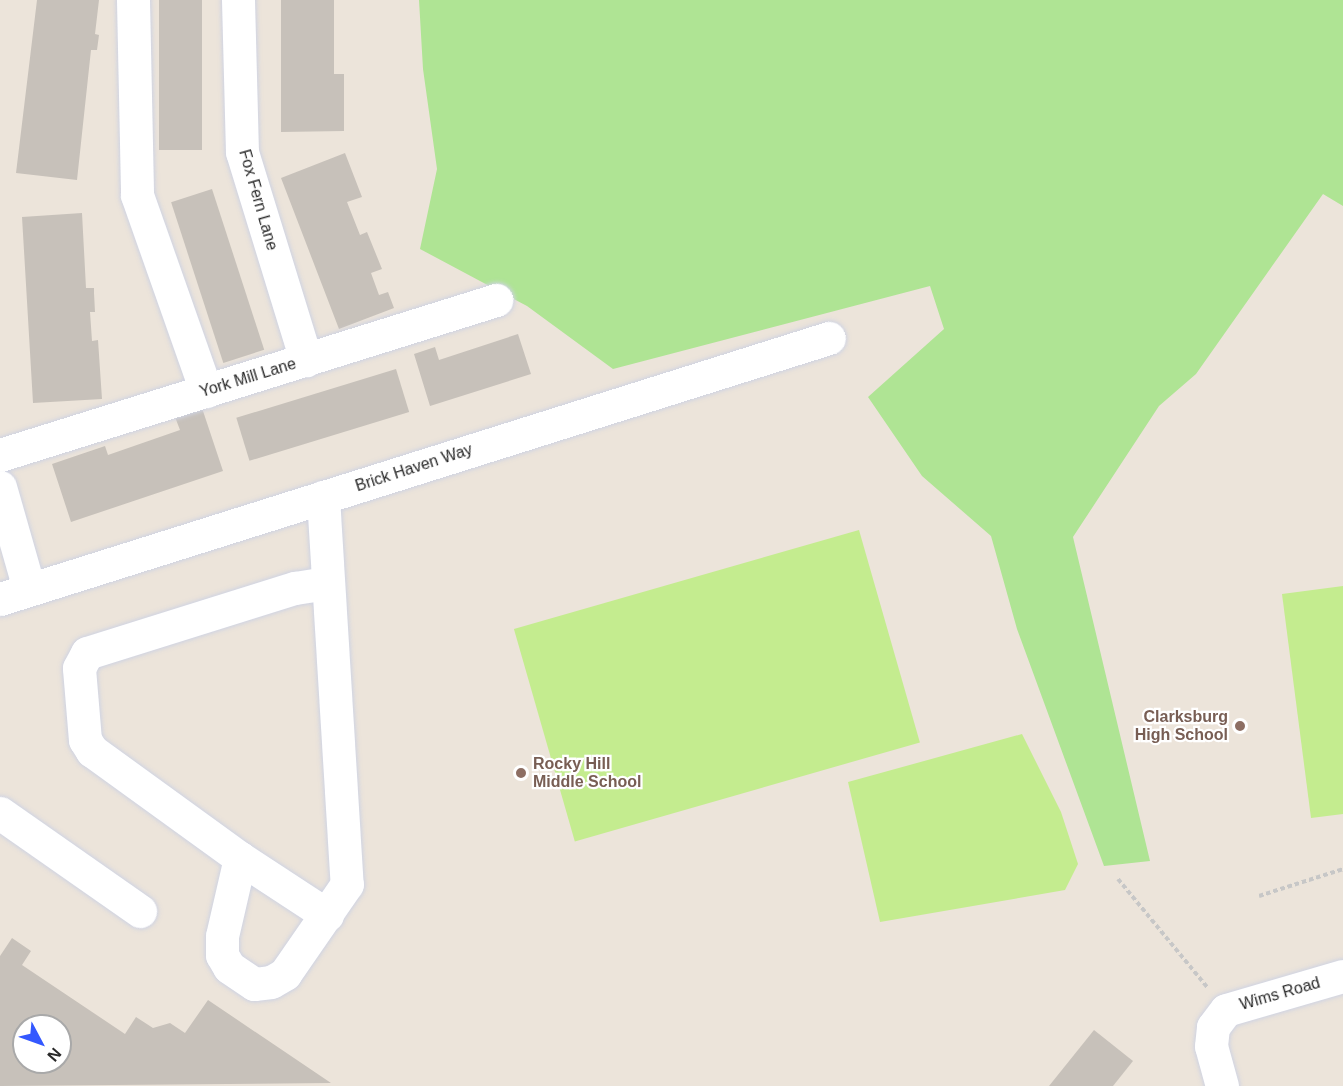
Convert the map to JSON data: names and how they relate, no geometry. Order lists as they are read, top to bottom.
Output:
{
  "streets": {
    "street": [
      "Fox Fern Lane",
      "York Mill Lane",
      "Brick Haven Way",
      "Wims Road"
    ]
  },
  "crossings": [
    ["Fox Fern Lane", "York Mill Lane"]
  ],
  "places": ["Clarksburg High School", "Rocky Hill Middle School"],
  "north": "bottom right"
}
